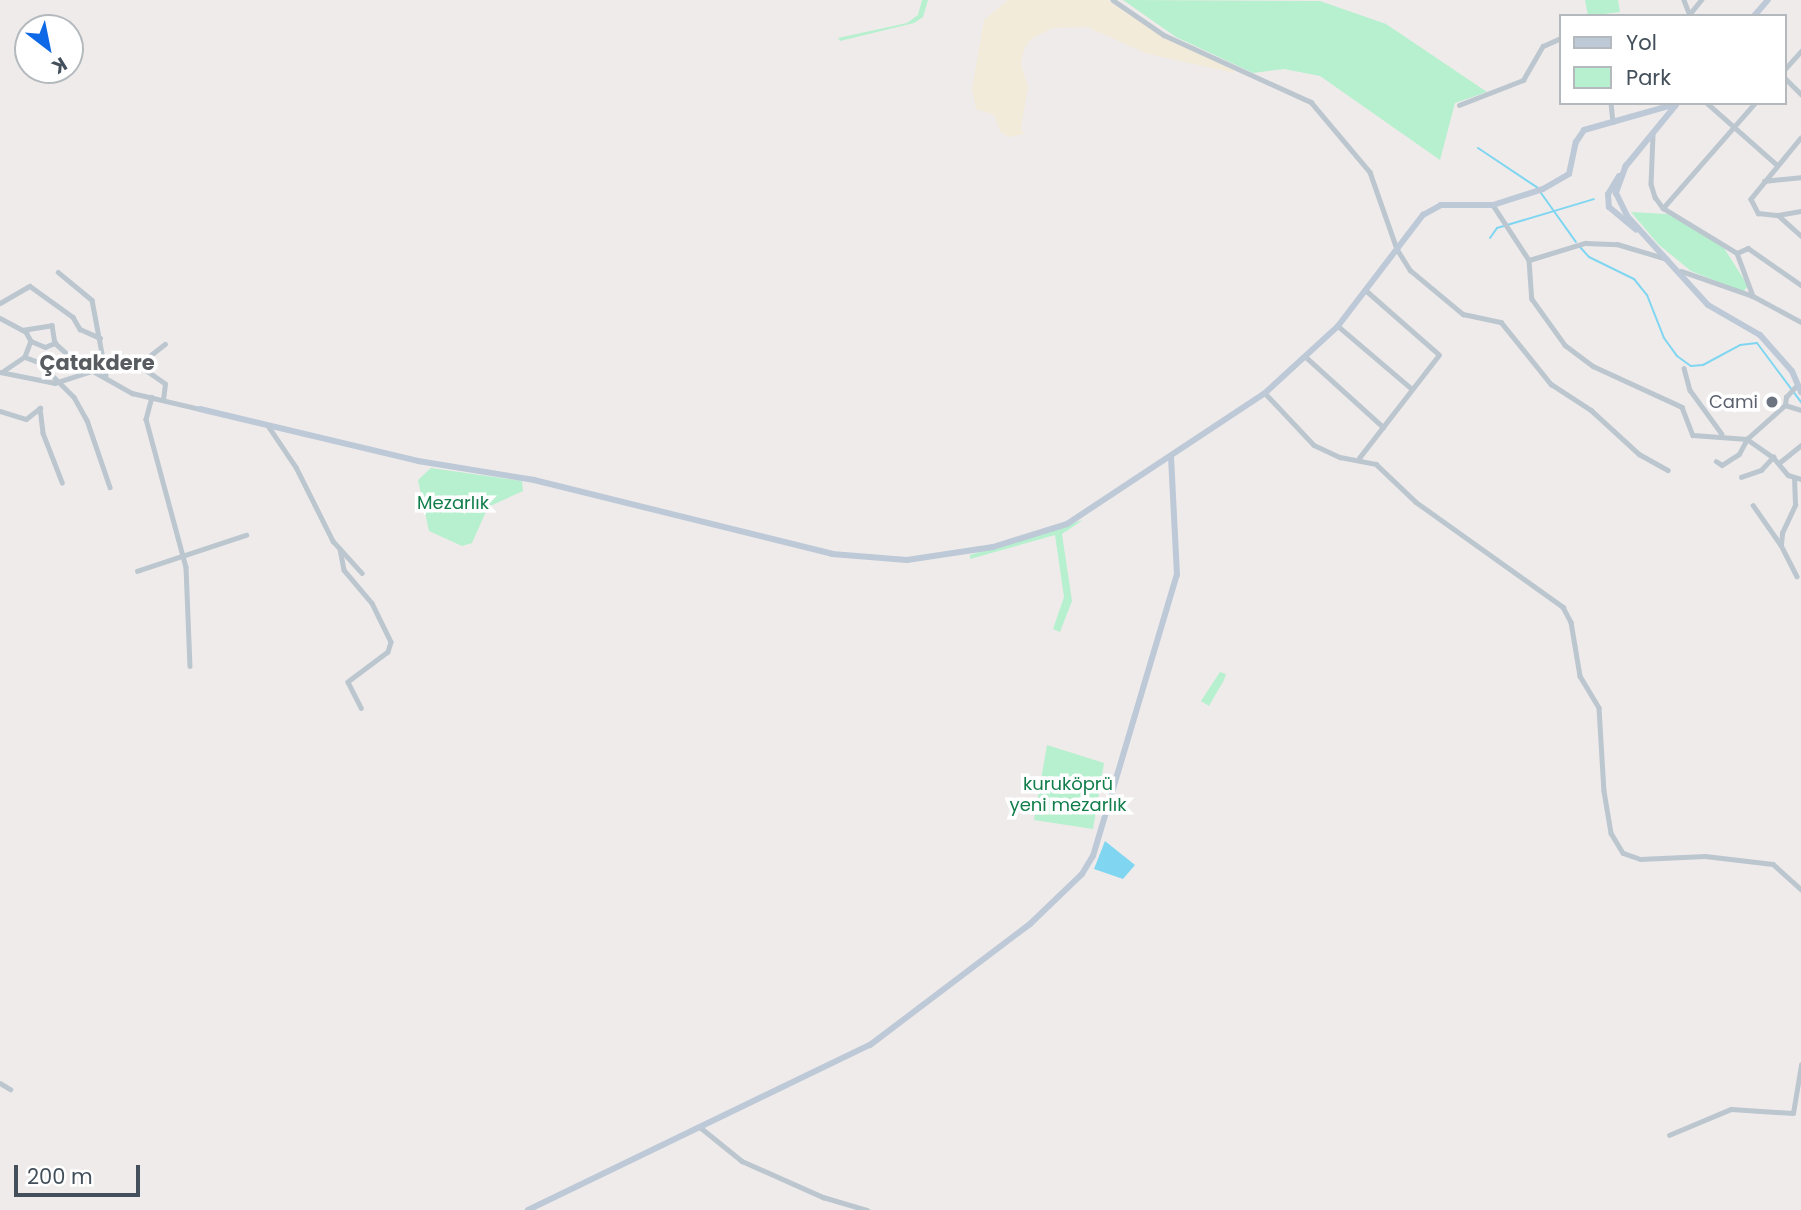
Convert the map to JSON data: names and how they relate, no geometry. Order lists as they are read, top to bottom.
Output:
{
  "districts": ["Çatakdere"],
  "parks": ["Mezarlık", "kuruköprü yeni mezarlık"],
  "places": ["Cami"],
  "legend": ["Yol", "Park"],
  "scale_bar": "200 m",
  "north": "bottom right"
}
